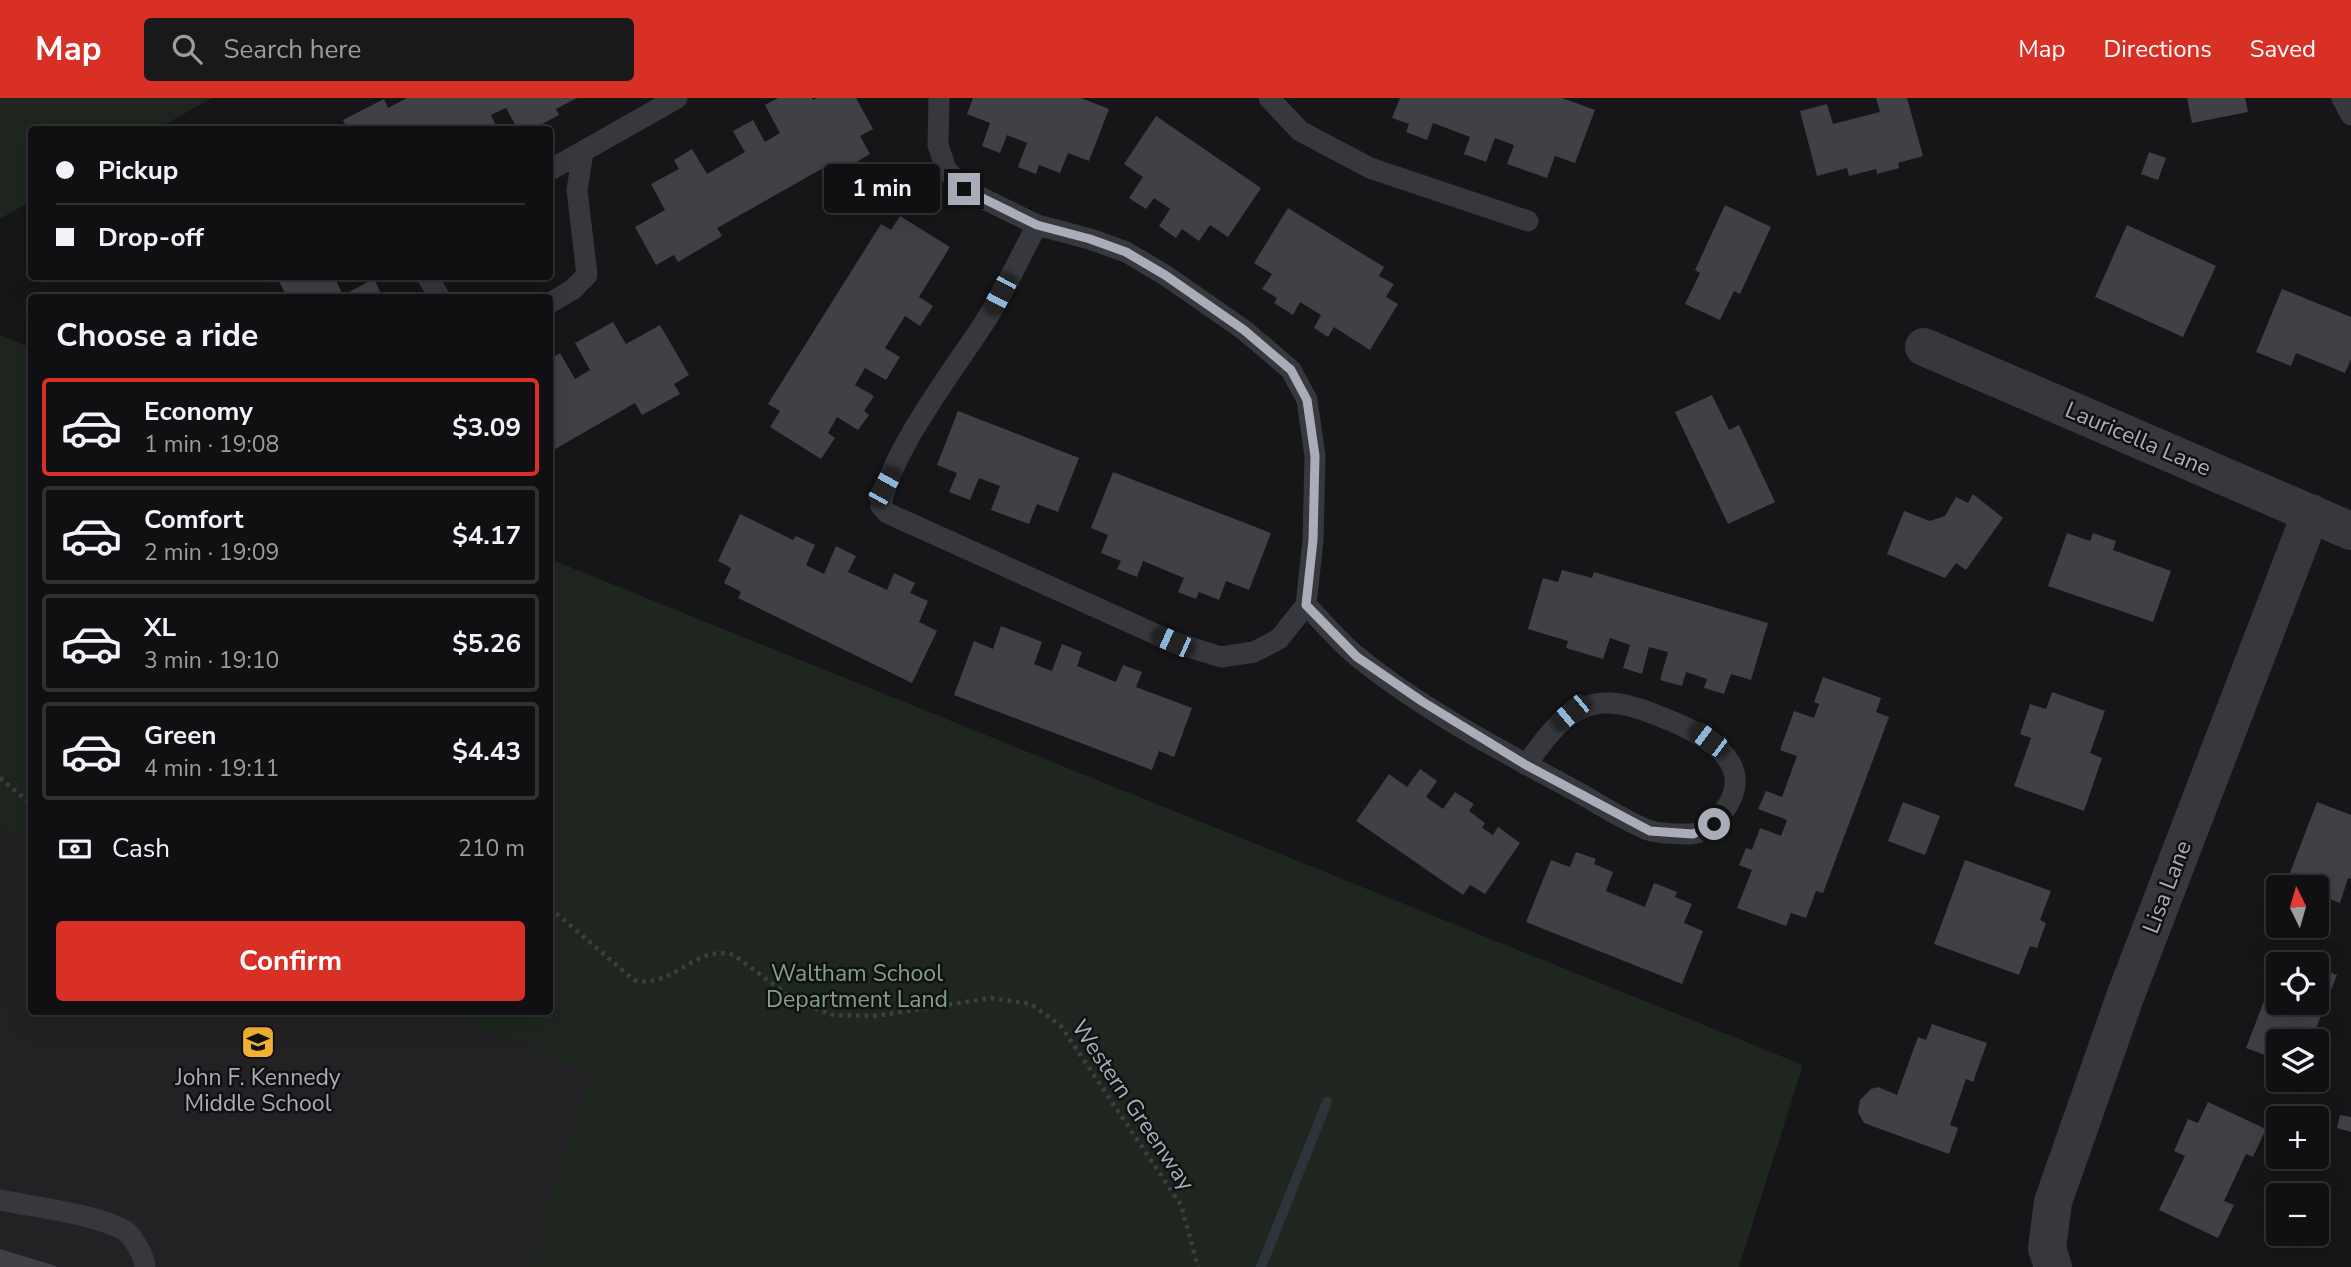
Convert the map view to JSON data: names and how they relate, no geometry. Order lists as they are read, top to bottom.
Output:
{
  "streets": {
    "street": ["Lauricella Lane", "Lisa Lane"],
    "path": ["Western Greenway"]
  },
  "crossings": [
    ["Lauricella Lane", "Lisa Lane"]
  ],
  "parks": ["Waltham School Department Land"],
  "places": {
    "school or university": ["John F. Kennedy Middle School"]
  },
  "north": "top",
  "page": {
    "header": "Map",
    "search": "Search here",
    "nav": ["Map", "Directions", "Saved"],
    "banner": ["Pickup", "Drop-off"],
    "bubble": "1 min",
    "heading": "Choose a ride",
    "list": [
      {
        "name": "Economy",
        "note": "1 min · 19:08",
        "value": "$3.09"
      },
      {
        "name": "Comfort",
        "note": "2 min · 19:09",
        "value": "$4.17"
      },
      {
        "name": "XL",
        "note": "3 min · 19:10",
        "value": "$5.26"
      },
      {
        "name": "Green",
        "note": "4 min · 19:11",
        "value": "$4.43"
      }
    ],
    "pay": ["Cash", "210 m"],
    "map_buttons": ["+", "−"],
    "buttons": "Confirm"
  }
}
